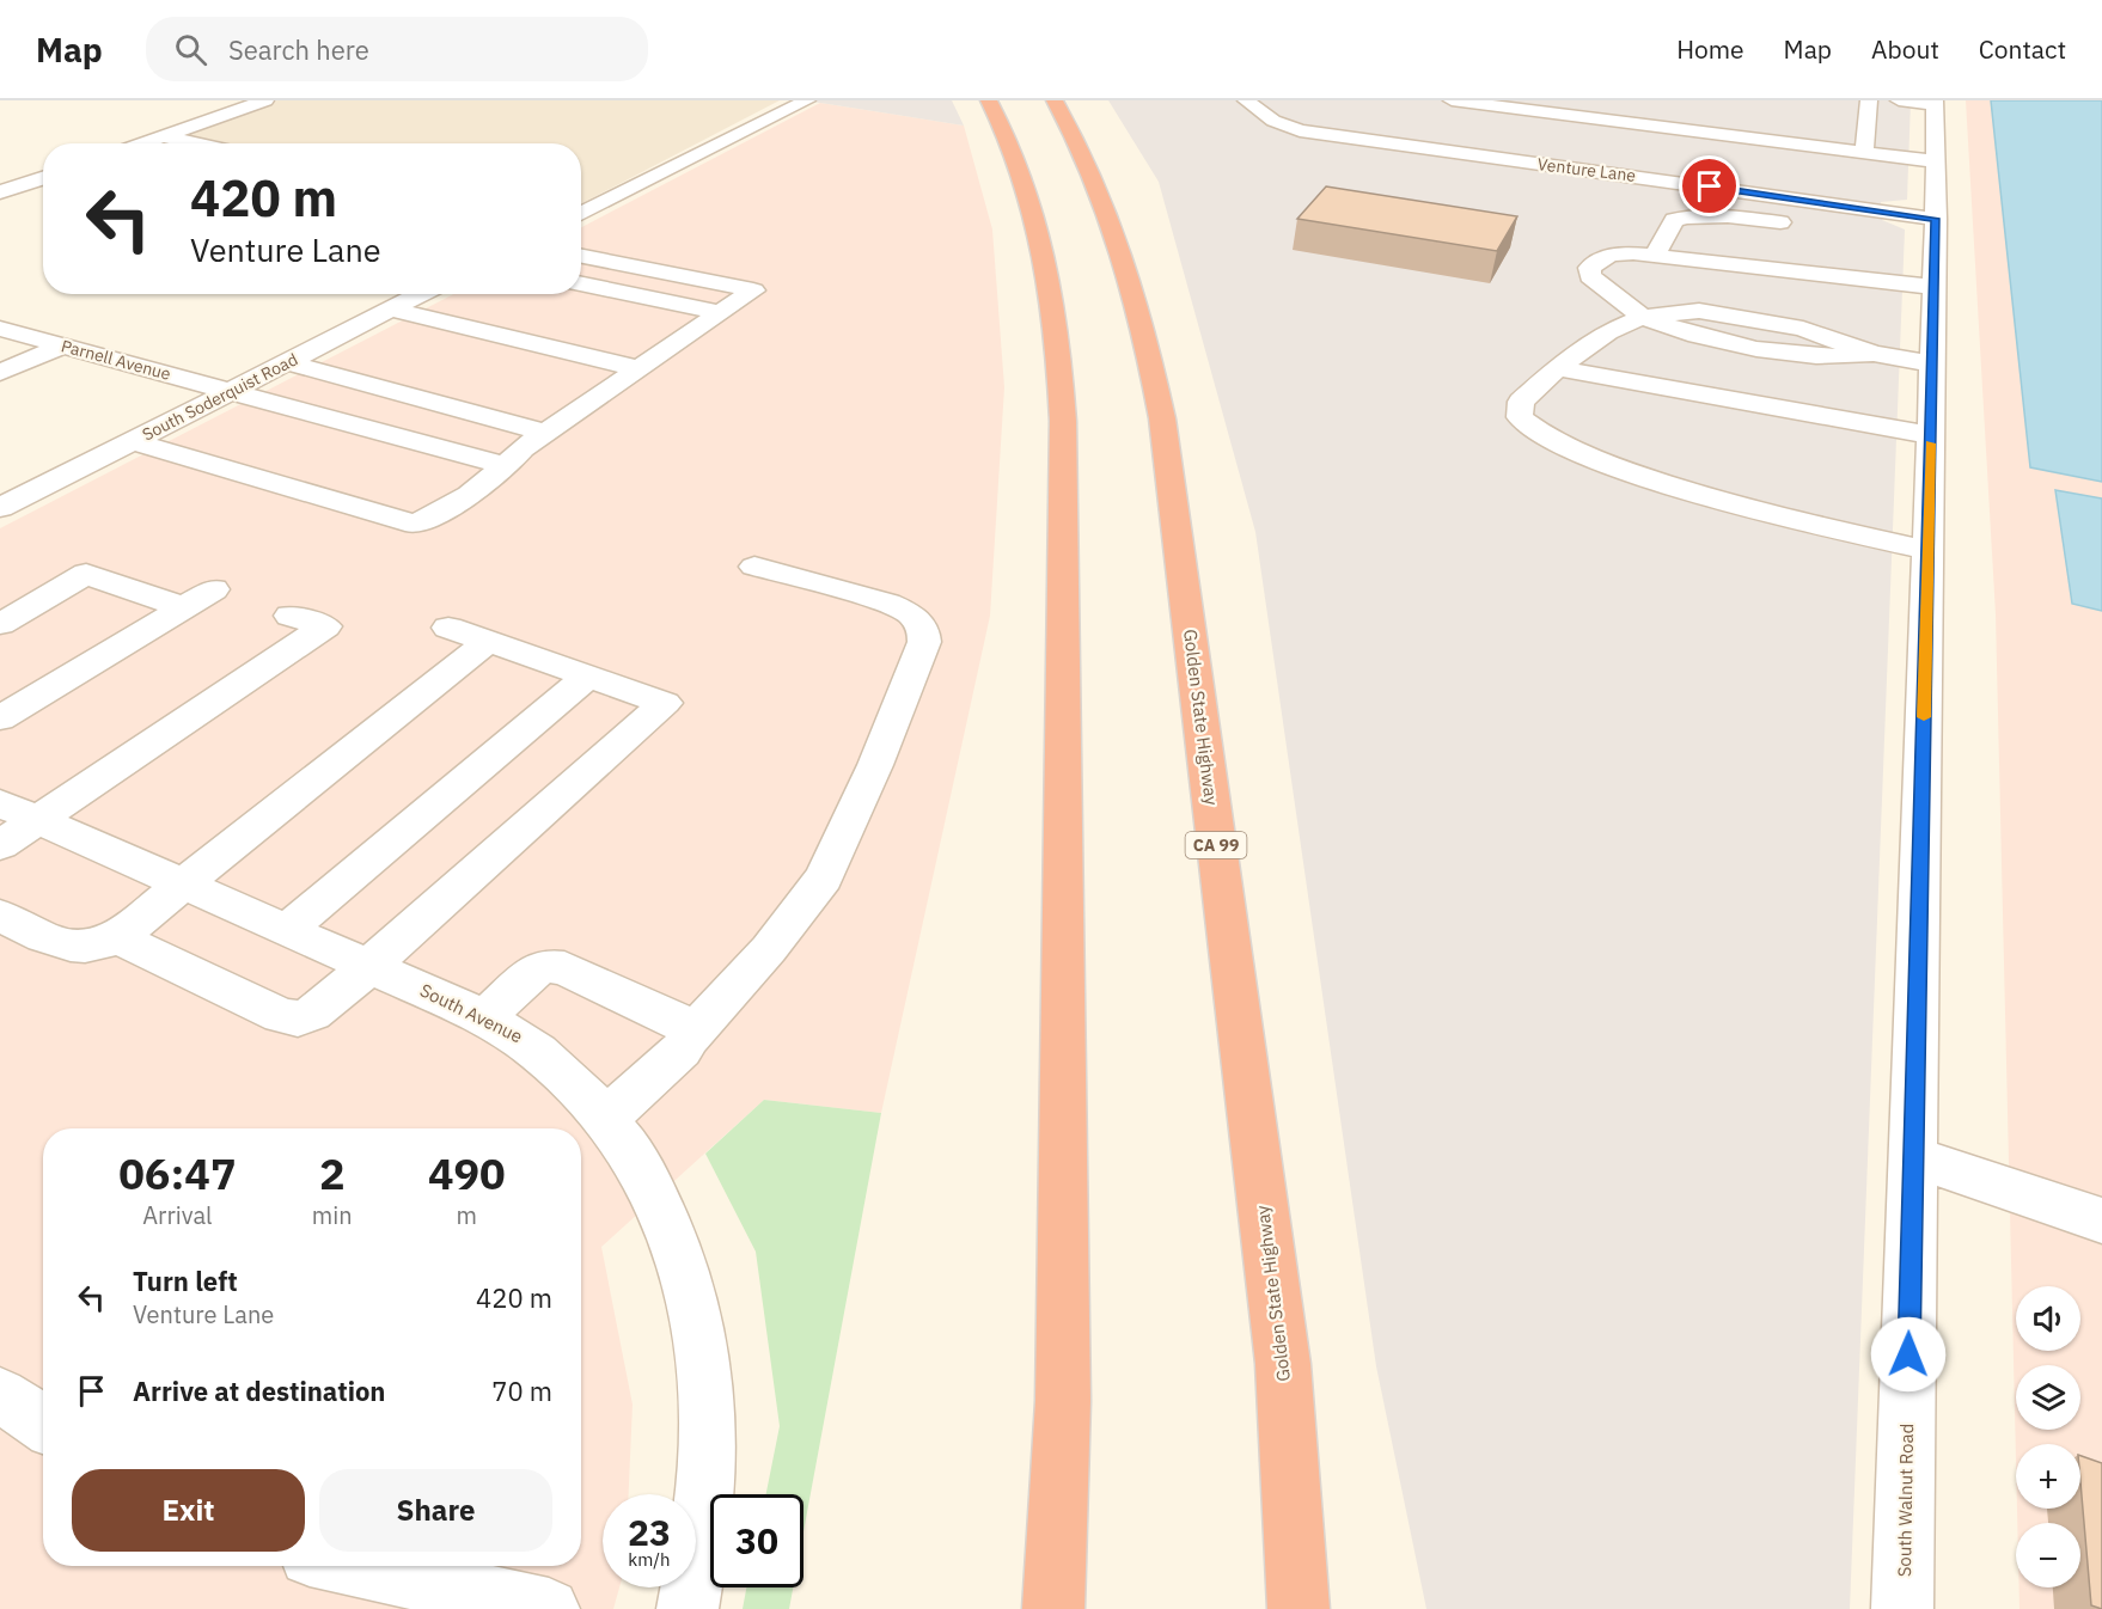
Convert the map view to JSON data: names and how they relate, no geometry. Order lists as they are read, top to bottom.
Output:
{
  "streets": {
    "highway": ["Golden State Highway", "CA 99"],
    "street": [
      "Venture Lane",
      "Parnell Avenue",
      "South Soderquist Road",
      "South Avenue",
      "South Walnut Road"
    ]
  },
  "crossings": [
    ["Venture Lane", "South Walnut Road"],
    ["Parnell Avenue", "South Soderquist Road"]
  ],
  "page": {
    "header": "Map",
    "search": "Search here",
    "nav": [
      "Home",
      "Map",
      "About",
      "Contact"
    ],
    "turn": ["420 m", "Venture Lane"],
    "eta": [
      "06:47",
      "Arrival",
      "2",
      "min",
      "490",
      "m"
    ],
    "list": [
      {
        "name": "Turn left",
        "note": "Venture Lane",
        "value": "420 m"
      },
      {
        "name": "Arrive at destination",
        "value": "70 m"
      }
    ],
    "map_buttons": ["+", "−"],
    "buttons": ["Exit", "Share"],
    "speed": "23 km/h",
    "limit": "30"
  }
}
